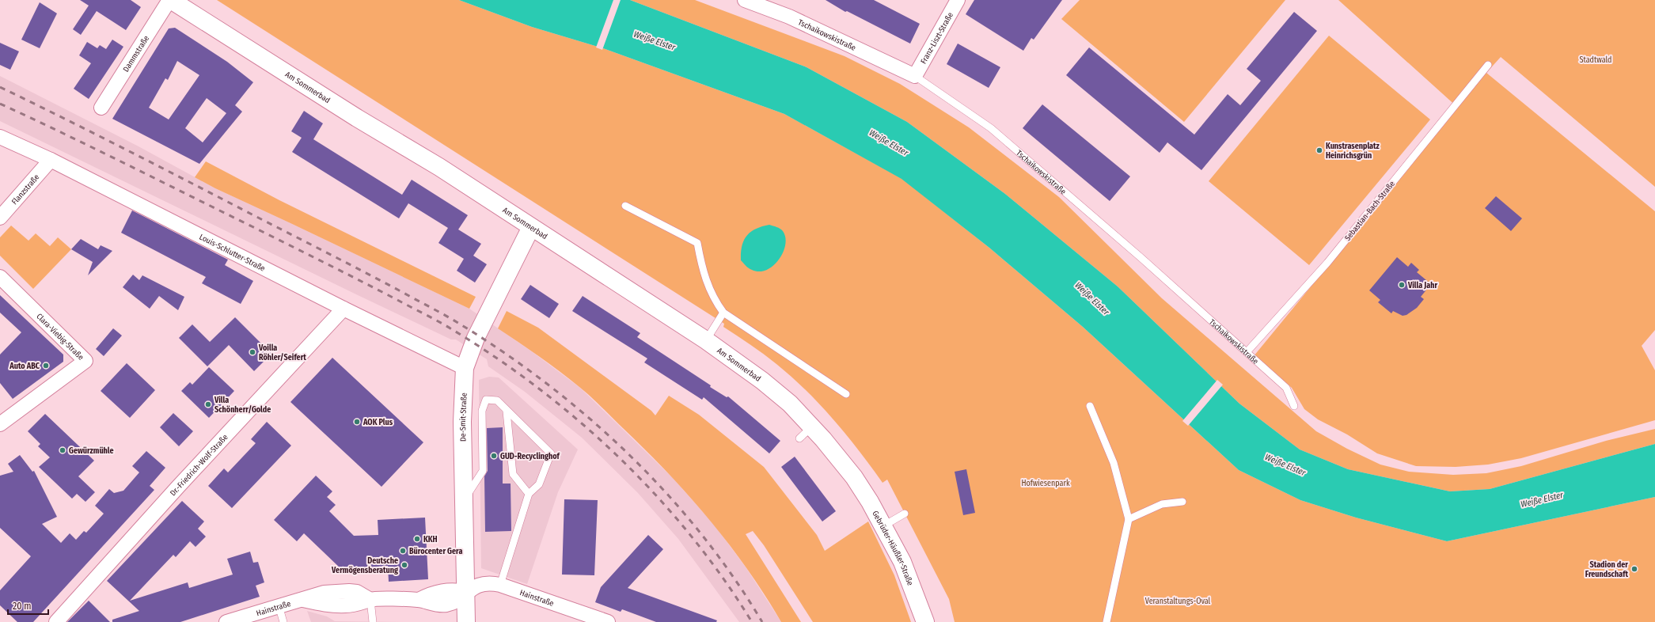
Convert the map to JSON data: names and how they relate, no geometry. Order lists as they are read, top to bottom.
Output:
{
  "streets": {
    "main road": ["Am Sommerbad", "De-Smit-Straße", "Gebrüder-Häußler-Straße"],
    "street": [
      "Tschaikowskistraße",
      "Franz-Liszt-Straße",
      "Dammstraße",
      "Flanzstraße",
      "Louis-Schlutter-Straße",
      "Clara-Viebig-Straße",
      "Dr.-Friedrich-Wolf-Straße",
      "Hainstraße"
    ],
    "lane": ["Sebastian-Bach-Straße"]
  },
  "crossings": [
    ["Tschaikowskistraße", "Franz-Liszt-Straße"],
    ["Tschaikowskistraße", "Sebastian-Bach-Straße"],
    ["Dammstraße", "Am Sommerbad"],
    ["Am Sommerbad", "De-Smit-Straße"],
    ["Am Sommerbad", "Gebrüder-Häußler-Straße"],
    ["Flanzstraße", "Louis-Schlutter-Straße"],
    ["Louis-Schlutter-Straße", "De-Smit-Straße"],
    ["Louis-Schlutter-Straße", "Dr.-Friedrich-Wolf-Straße"],
    ["De-Smit-Straße", "Hainstraße"]
  ],
  "water": ["Weiße Elster"],
  "parks": ["Stadtwald", "Hofwiesenpark", "Veranstaltungs-Oval"],
  "places": [
    "Kunstrasenplatz Heinrichsgrün",
    "Villa Jahr",
    "Voilla Röhler/Seifert",
    "Auto ABC",
    "Villa Schönherr/Golde",
    "AOK Plus",
    "Gewürzmühle",
    "GUD-Recyclinghof",
    "KKH",
    "Bürocenter Gera",
    "Deutsche Vermögensberatung",
    "Stadion der Freundschaft"
  ],
  "scale_bar": "20 m"
}
